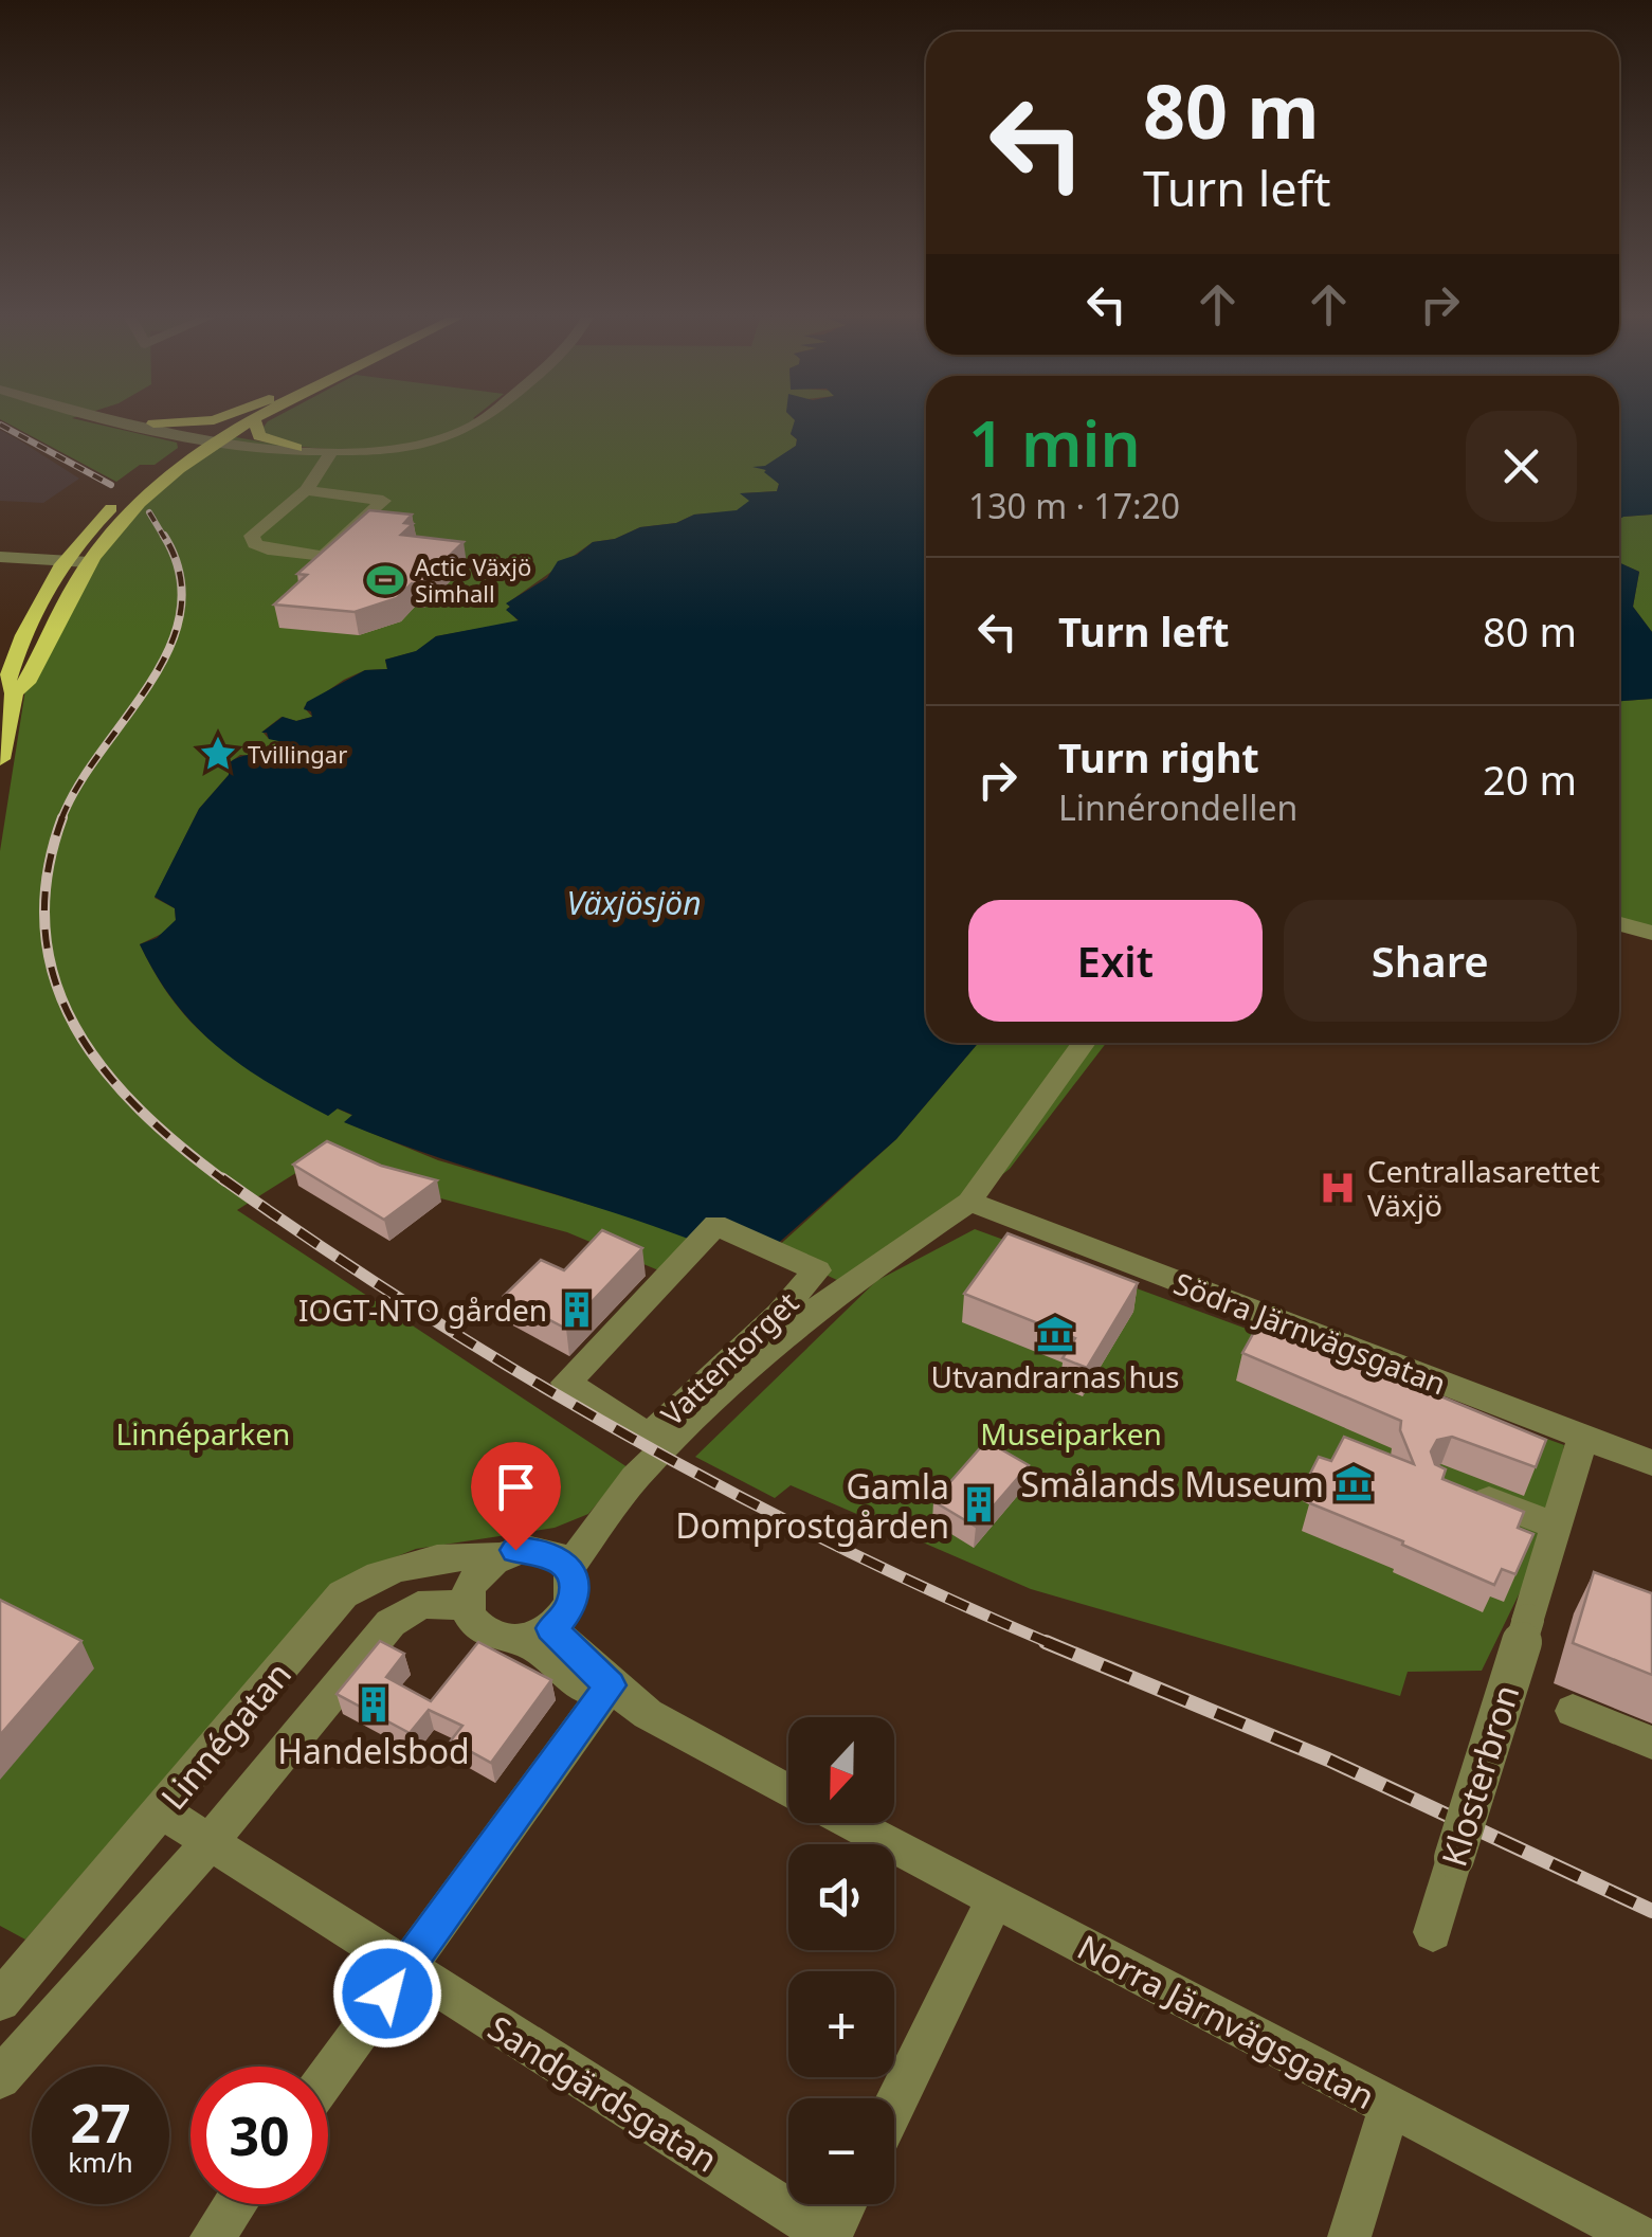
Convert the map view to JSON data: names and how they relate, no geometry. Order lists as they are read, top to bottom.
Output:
{
  "streets": {
    "street": [
      "Södra Järnvägsgatan",
      "Vattentorget",
      "Linnégatan",
      "Klosterbron",
      "Norra Järnvägsgatan",
      "Sandgärdsgatan"
    ]
  },
  "crossings": [
    ["Södra Järnvägsgatan", "Klosterbron"],
    ["Linnégatan", "Sandgärdsgatan"]
  ],
  "water": ["Växjösjön"],
  "parks": ["Linnéparken", "Museiparken"],
  "places": {
    "sports": ["Actic Växjö Simhall"],
    "place": ["Tvillingar"],
    "hospital": ["Centrallasarettet Växjö"],
    "building": ["IOGT-NTO gården", "Gamla Domprostgården", "Handelsbod"],
    "museum": ["Utvandrarnas hus", "Smålands Museum"]
  },
  "north": "bottom",
  "page": {
    "turn": ["80 m", "Turn left"],
    "heading": ["1 min", "130 m · 17:20"],
    "list": [
      {
        "name": "Turn left",
        "value": "80 m"
      },
      {
        "name": "Turn right",
        "note": "Linnérondellen",
        "value": "20 m"
      }
    ],
    "buttons": ["Exit", "Share"],
    "map_buttons": ["+", "−"],
    "speed": "27 km/h",
    "limit": "30"
  }
}
